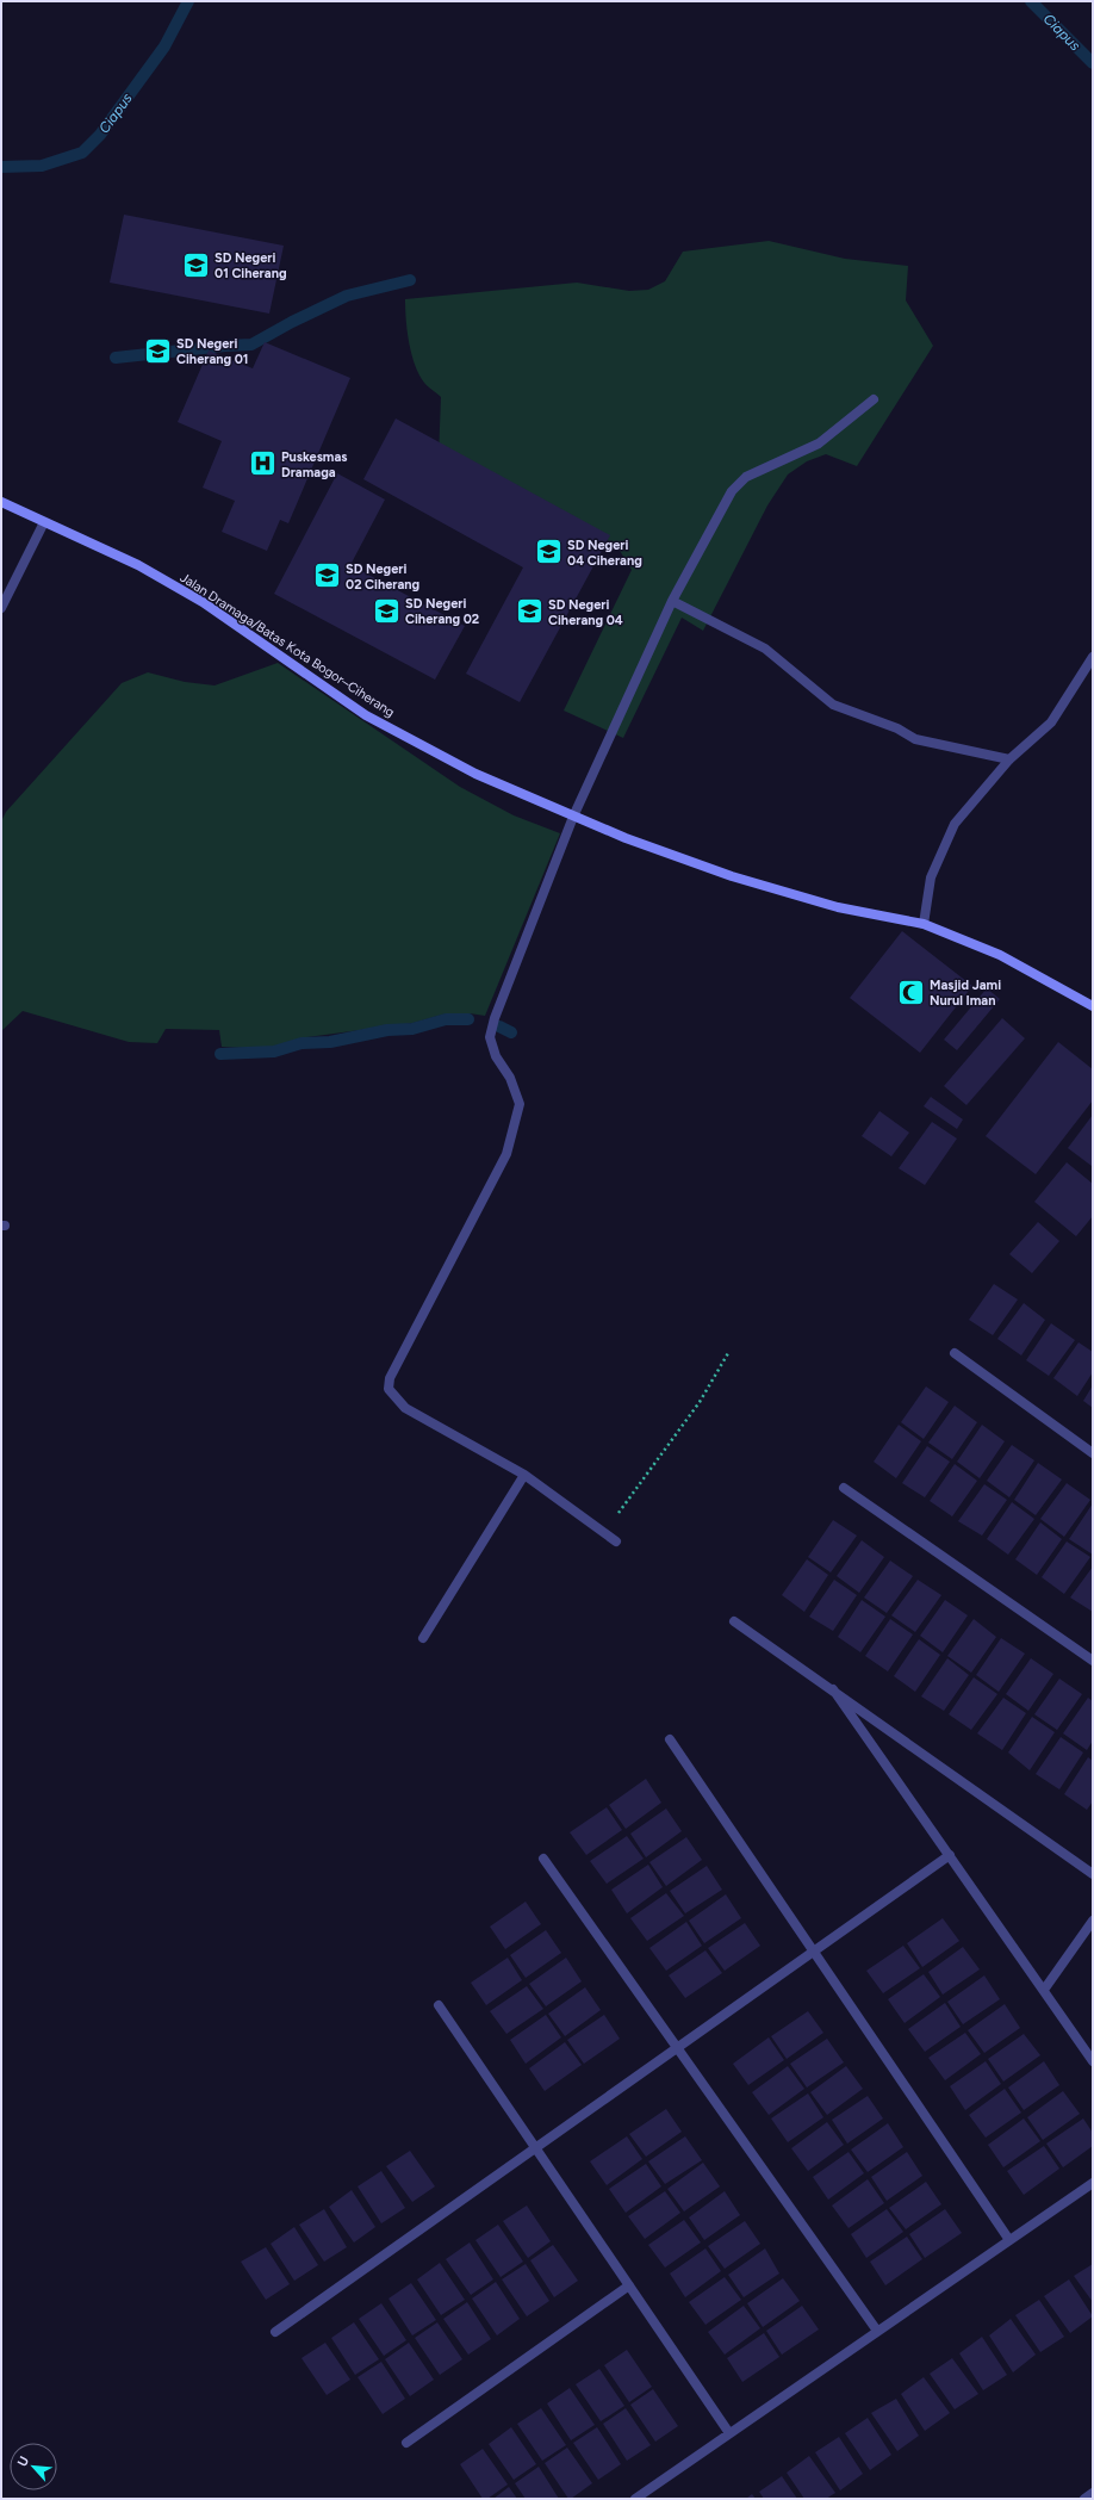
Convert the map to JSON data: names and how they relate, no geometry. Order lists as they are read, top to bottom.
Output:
{
  "streets": {
    "street": ["Jalan Dramaga/Batas Kota Bogor–Ciherang"]
  },
  "water": ["Ciapus"],
  "places": {
    "school or university": [
      "SD Negeri 01 Ciherang",
      "SD Negeri Ciherang 01",
      "SD Negeri 04 Ciherang",
      "SD Negeri 02 Ciherang",
      "SD Negeri Ciherang 02",
      "SD Negeri Ciherang 04"
    ],
    "hospital": ["Puskesmas Dramaga"],
    "mosque": ["Masjid Jami Nurul Iman"]
  },
  "north": "top left"
}
